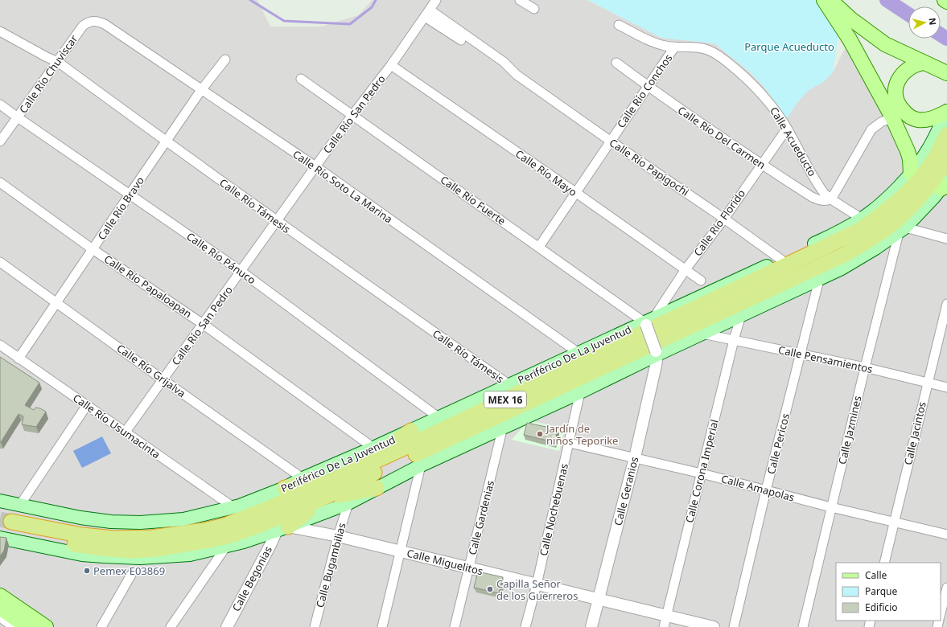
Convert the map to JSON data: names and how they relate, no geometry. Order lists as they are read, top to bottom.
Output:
{
  "streets": {
    "highway": ["Periférico De La Juventud", "MEX 16"],
    "street": [
      "Calle Río Chuvíscar",
      "Calle Río Conchos",
      "Calle Río San Pedro",
      "Calle Río Del Carmen",
      "Calle Acueducto",
      "Calle Río Papigochi",
      "Calle Río Mayo",
      "Calle Río Soto La Marina",
      "Calle Río Fuerte",
      "Calle Río Támesis",
      "Calle Río Bravo",
      "Calle Río Florido",
      "Calle Río Pánuco",
      "Calle Río Papaloapan",
      "Calle Pensamientos",
      "Calle Río Grijalva",
      "Calle Río Usumacinta",
      "Calle Jazmines",
      "Calle Jacintos",
      "Calle Pericos",
      "Calle Corona Imperial",
      "Calle Amapolas",
      "Calle Geranios",
      "Calle Nochebuenas",
      "Calle Gardenias",
      "Calle Miguelitos",
      "Calle Bugambilias",
      "Calle Begonias"
    ]
  },
  "crossings": [
    ["Calle Río Chuvíscar", "Calle Río Soto La Marina"],
    ["Calle Río Chuvíscar", "Calle Río Támesis"],
    ["Calle Río Chuvíscar", "Calle Río Pánuco"],
    ["Calle Río Conchos", "Calle Río Del Carmen"],
    ["Calle Río Conchos", "Calle Acueducto"],
    ["Calle Río Conchos", "Calle Río Papigochi"],
    ["Calle Río Conchos", "Calle Río Mayo"],
    ["Calle Río Conchos", "Calle Río Fuerte"],
    ["Calle Río San Pedro", "Calle Río Papigochi"],
    ["Calle Río San Pedro", "Calle Río Mayo"],
    ["Calle Río San Pedro", "Calle Río Soto La Marina"],
    ["Calle Río San Pedro", "Calle Río Fuerte"],
    ["Calle Río San Pedro", "Calle Río Támesis"],
    ["Calle Río San Pedro", "Calle Río Pánuco"],
    ["Calle Río San Pedro", "Calle Río Papaloapan"],
    ["Calle Río San Pedro", "Calle Río Grijalva"],
    ["Calle Río San Pedro", "Calle Río Usumacinta"],
    ["Calle Río Del Carmen", "Calle Acueducto"],
    ["Calle Río Del Carmen", "Calle Río Florido"],
    ["Calle Acueducto", "Calle Río Florido"],
    ["Calle Acueducto", "Periférico De La Juventud"],
    ["Calle Río Papigochi", "Calle Río Florido"],
    ["Calle Río Papigochi", "Periférico De La Juventud"],
    ["Calle Río Mayo", "Calle Río Florido"],
    ["Calle Río Soto La Marina", "Calle Río Bravo"],
    ["Calle Río Soto La Marina", "Periférico De La Juventud"],
    ["Calle Río Fuerte", "Calle Río Florido"],
    ["Calle Río Fuerte", "Periférico De La Juventud"],
    ["Calle Río Támesis", "Calle Río Bravo"],
    ["Calle Río Támesis", "Periférico De La Juventud"],
    ["Calle Río Bravo", "Calle Río Pánuco"],
    ["Calle Río Bravo", "Calle Río Papaloapan"],
    ["Calle Río Bravo", "Calle Río Grijalva"],
    ["Calle Río Bravo", "Calle Río Usumacinta"],
    ["Calle Río Florido", "Periférico De La Juventud"],
    ["Calle Río Pánuco", "Periférico De La Juventud"],
    ["Calle Río Papaloapan", "Periférico De La Juventud"],
    ["Periférico De La Juventud", "Calle Río Grijalva"],
    ["Periférico De La Juventud", "MEX 16"],
    ["Periférico De La Juventud", "Calle Río Usumacinta"],
    ["Calle Pensamientos", "Calle Jazmines"],
    ["Calle Pensamientos", "Calle Jacintos"],
    ["Calle Pensamientos", "Calle Pericos"],
    ["Calle Pensamientos", "Calle Corona Imperial"],
    ["Calle Jazmines", "Calle Amapolas"],
    ["Calle Jacintos", "Calle Amapolas"],
    ["Calle Pericos", "Calle Amapolas"],
    ["Calle Corona Imperial", "Calle Amapolas"],
    ["Calle Corona Imperial", "Calle Miguelitos"],
    ["Calle Amapolas", "Calle Geranios"],
    ["Calle Amapolas", "Calle Nochebuenas"],
    ["Calle Geranios", "Calle Miguelitos"],
    ["Calle Nochebuenas", "Calle Miguelitos"],
    ["Calle Gardenias", "Calle Miguelitos"],
    ["Calle Miguelitos", "Calle Bugambilias"],
    ["Calle Miguelitos", "Calle Begonias"]
  ],
  "parks": ["Parque Acueducto"],
  "places": ["Jardín de niños Teporike", "Pemex E03869", "Capilla Señor de los Guerreros"],
  "legend": ["Calle", "Parque", "Edificio"],
  "north": "right"
}
